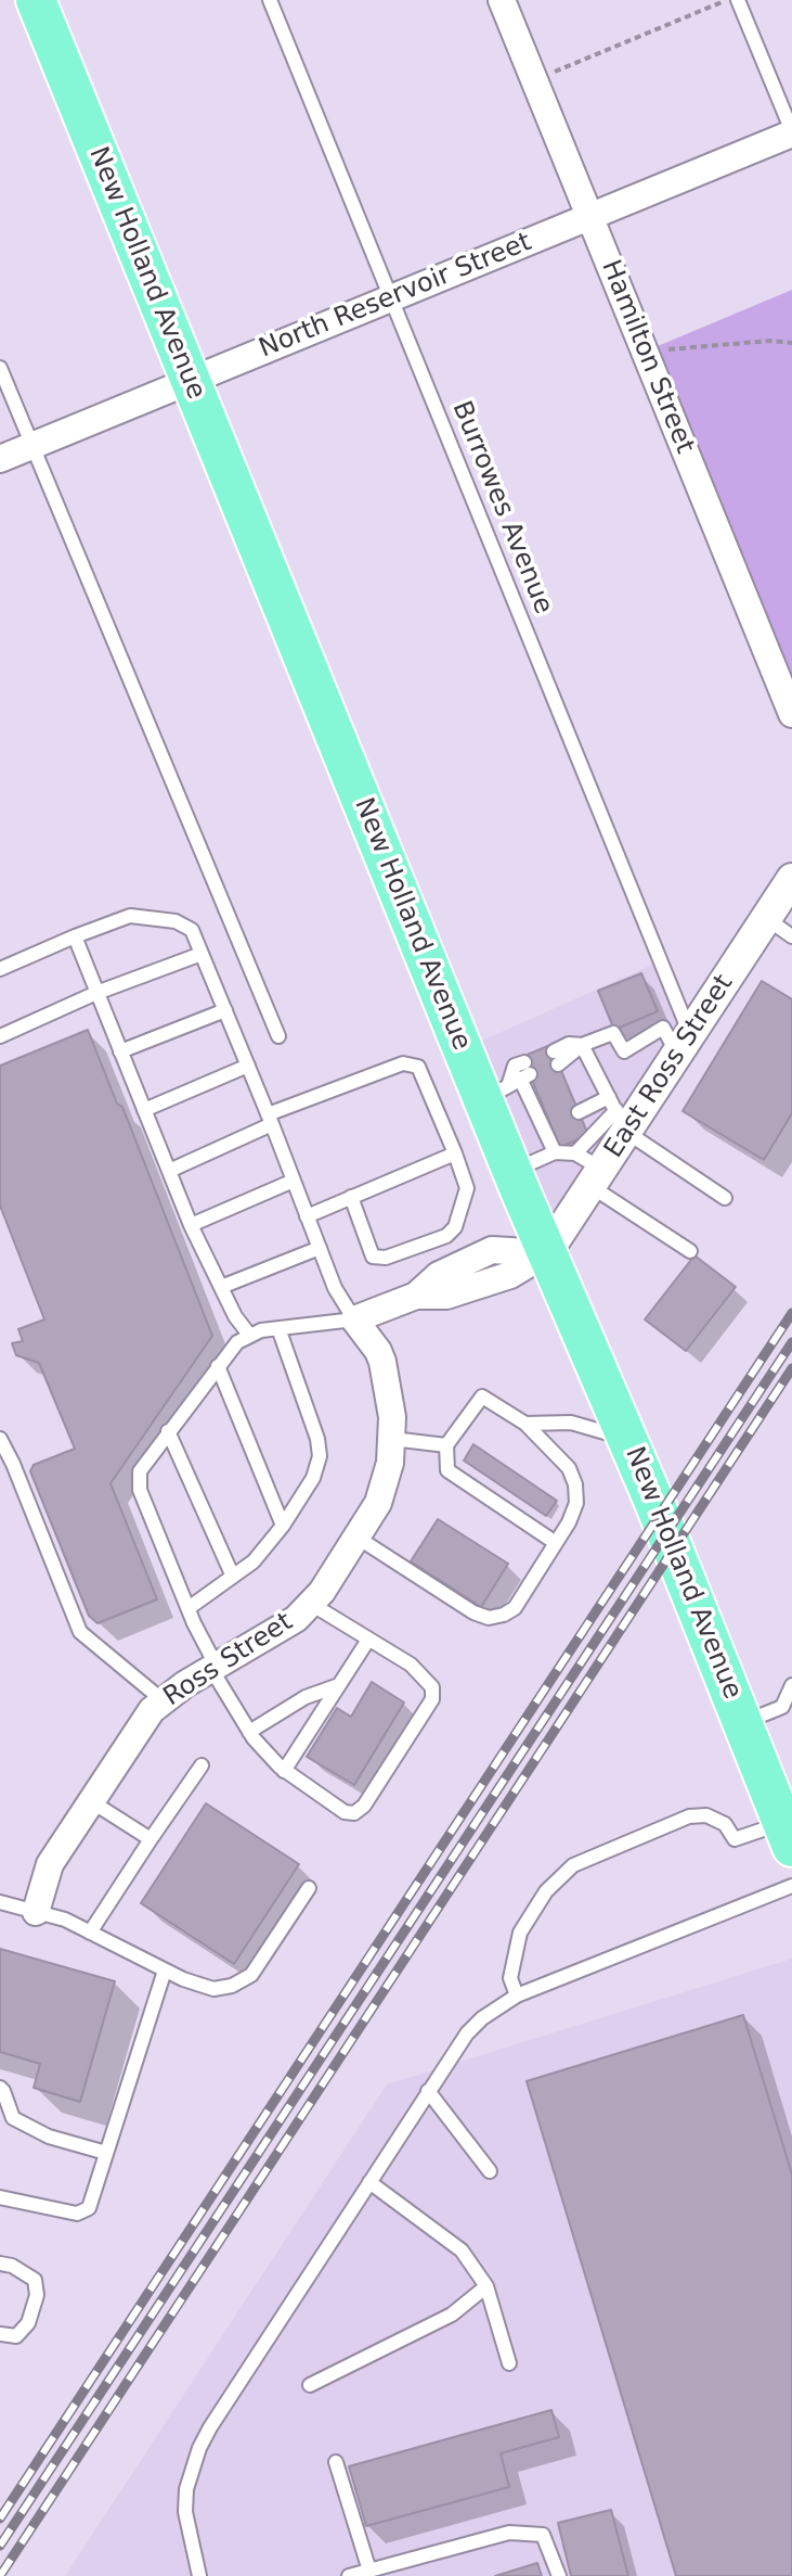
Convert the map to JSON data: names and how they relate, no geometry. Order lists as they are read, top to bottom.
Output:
{
  "streets": {
    "main road": ["New Holland Avenue"],
    "street": [
      "North Reservoir Street",
      "Hamilton Street",
      "East Ross Street",
      "Ross Street"
    ],
    "lane": ["Burrowes Avenue"]
  },
  "crossings": [
    ["New Holland Avenue", "North Reservoir Street"],
    ["New Holland Avenue", "East Ross Street"],
    ["North Reservoir Street", "Hamilton Street"],
    ["North Reservoir Street", "Burrowes Avenue"],
    ["Burrowes Avenue", "East Ross Street"]
  ]
}
